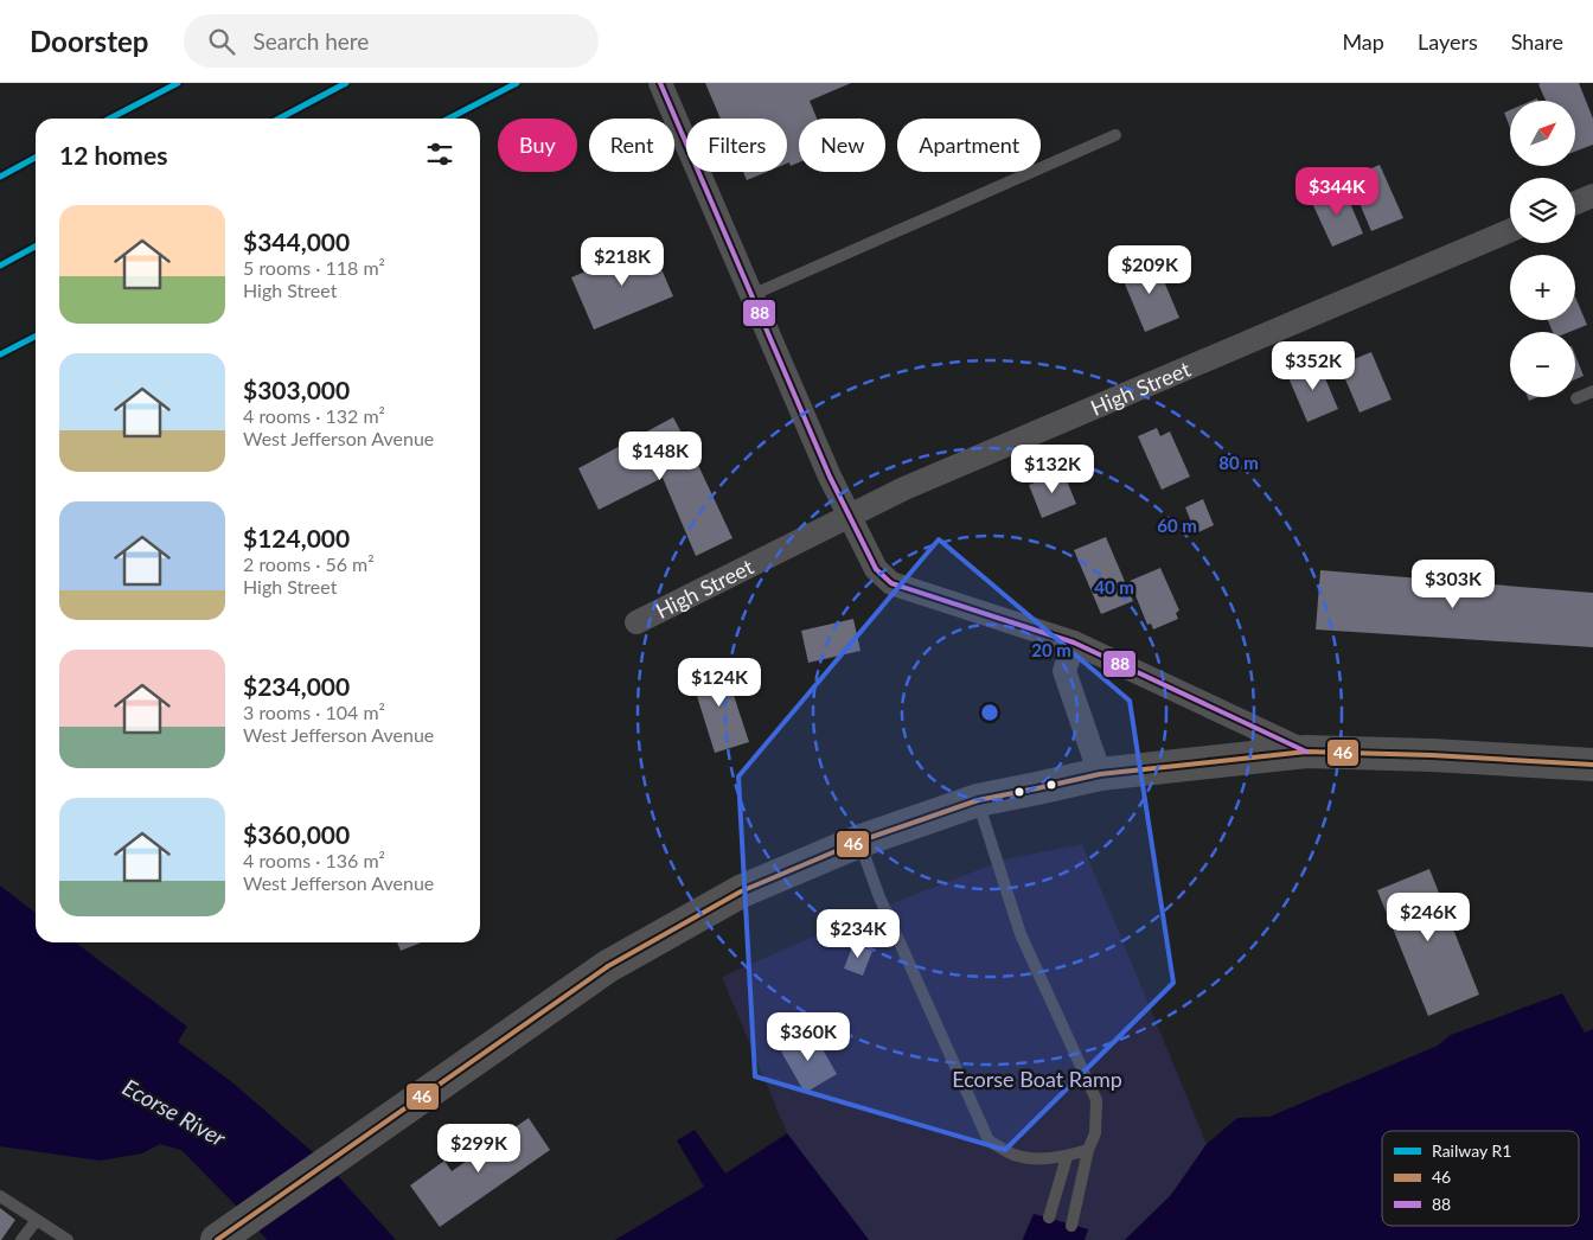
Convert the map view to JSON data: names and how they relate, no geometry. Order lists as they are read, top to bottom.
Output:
{
  "streets": {
    "street": ["High Street"]
  },
  "water": ["Ecorse River"],
  "parks": ["Ecorse Boat Ramp"],
  "lines": ["rail line R1", "transit line 88", "transit line 46"],
  "legend": ["Railway R1", "46", "88"],
  "north": "top right",
  "page": {
    "header": "Doorstep",
    "search": "Search here",
    "nav": ["Map", "Layers", "Share"],
    "map_buttons": ["+", "−"],
    "chip": [
      "Buy",
      "Rent",
      "Filters",
      "New",
      "Apartment"
    ],
    "heading": "12 homes",
    "price": [
      "$344K",
      "$218K",
      "$209K",
      "$352K",
      "$148K",
      "$132K",
      "$303K",
      "$124K",
      "$246K",
      "$234K",
      "$360K",
      "$299K"
    ],
    "list": [
      {
        "name": "$344,000",
        "note": "5 rooms · 118 m² · High Street"
      },
      {
        "name": "$303,000",
        "note": "4 rooms · 132 m² · West Jefferson Avenue"
      },
      {
        "name": "$124,000",
        "note": "2 rooms · 56 m² · High Street"
      },
      {
        "name": "$234,000",
        "note": "3 rooms · 104 m² · West Jefferson Avenue"
      },
      {
        "name": "$360,000",
        "note": "4 rooms · 136 m² · West Jefferson Avenue"
      }
    ]
  },
  "rings": [
    "80 m",
    "60 m",
    "40 m",
    "20 m"
  ]
}
